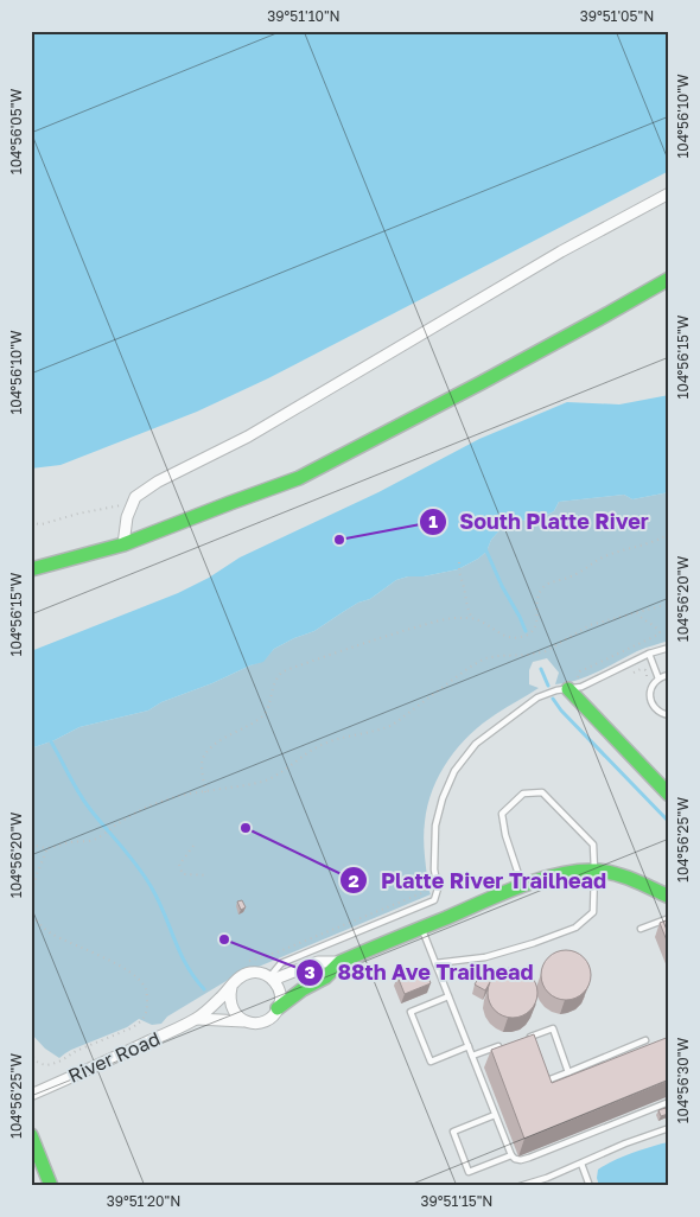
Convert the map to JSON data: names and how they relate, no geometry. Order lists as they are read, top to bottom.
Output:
{
  "streets": {
    "street": ["River Road"]
  },
  "places": ["South Platte River", "Platte River Trailhead", "88th Ave Trailhead"],
  "coordinates": [
    "39°51'10\"N",
    "39°51'05\"N",
    "104°56'10\"W",
    "104°56'05\"W",
    "104°56'15\"W",
    "104°56'20\"W",
    "104°56'25\"W",
    "104°56'30\"W",
    "39°51'20\"N",
    "39°51'15\"N"
  ]
}
